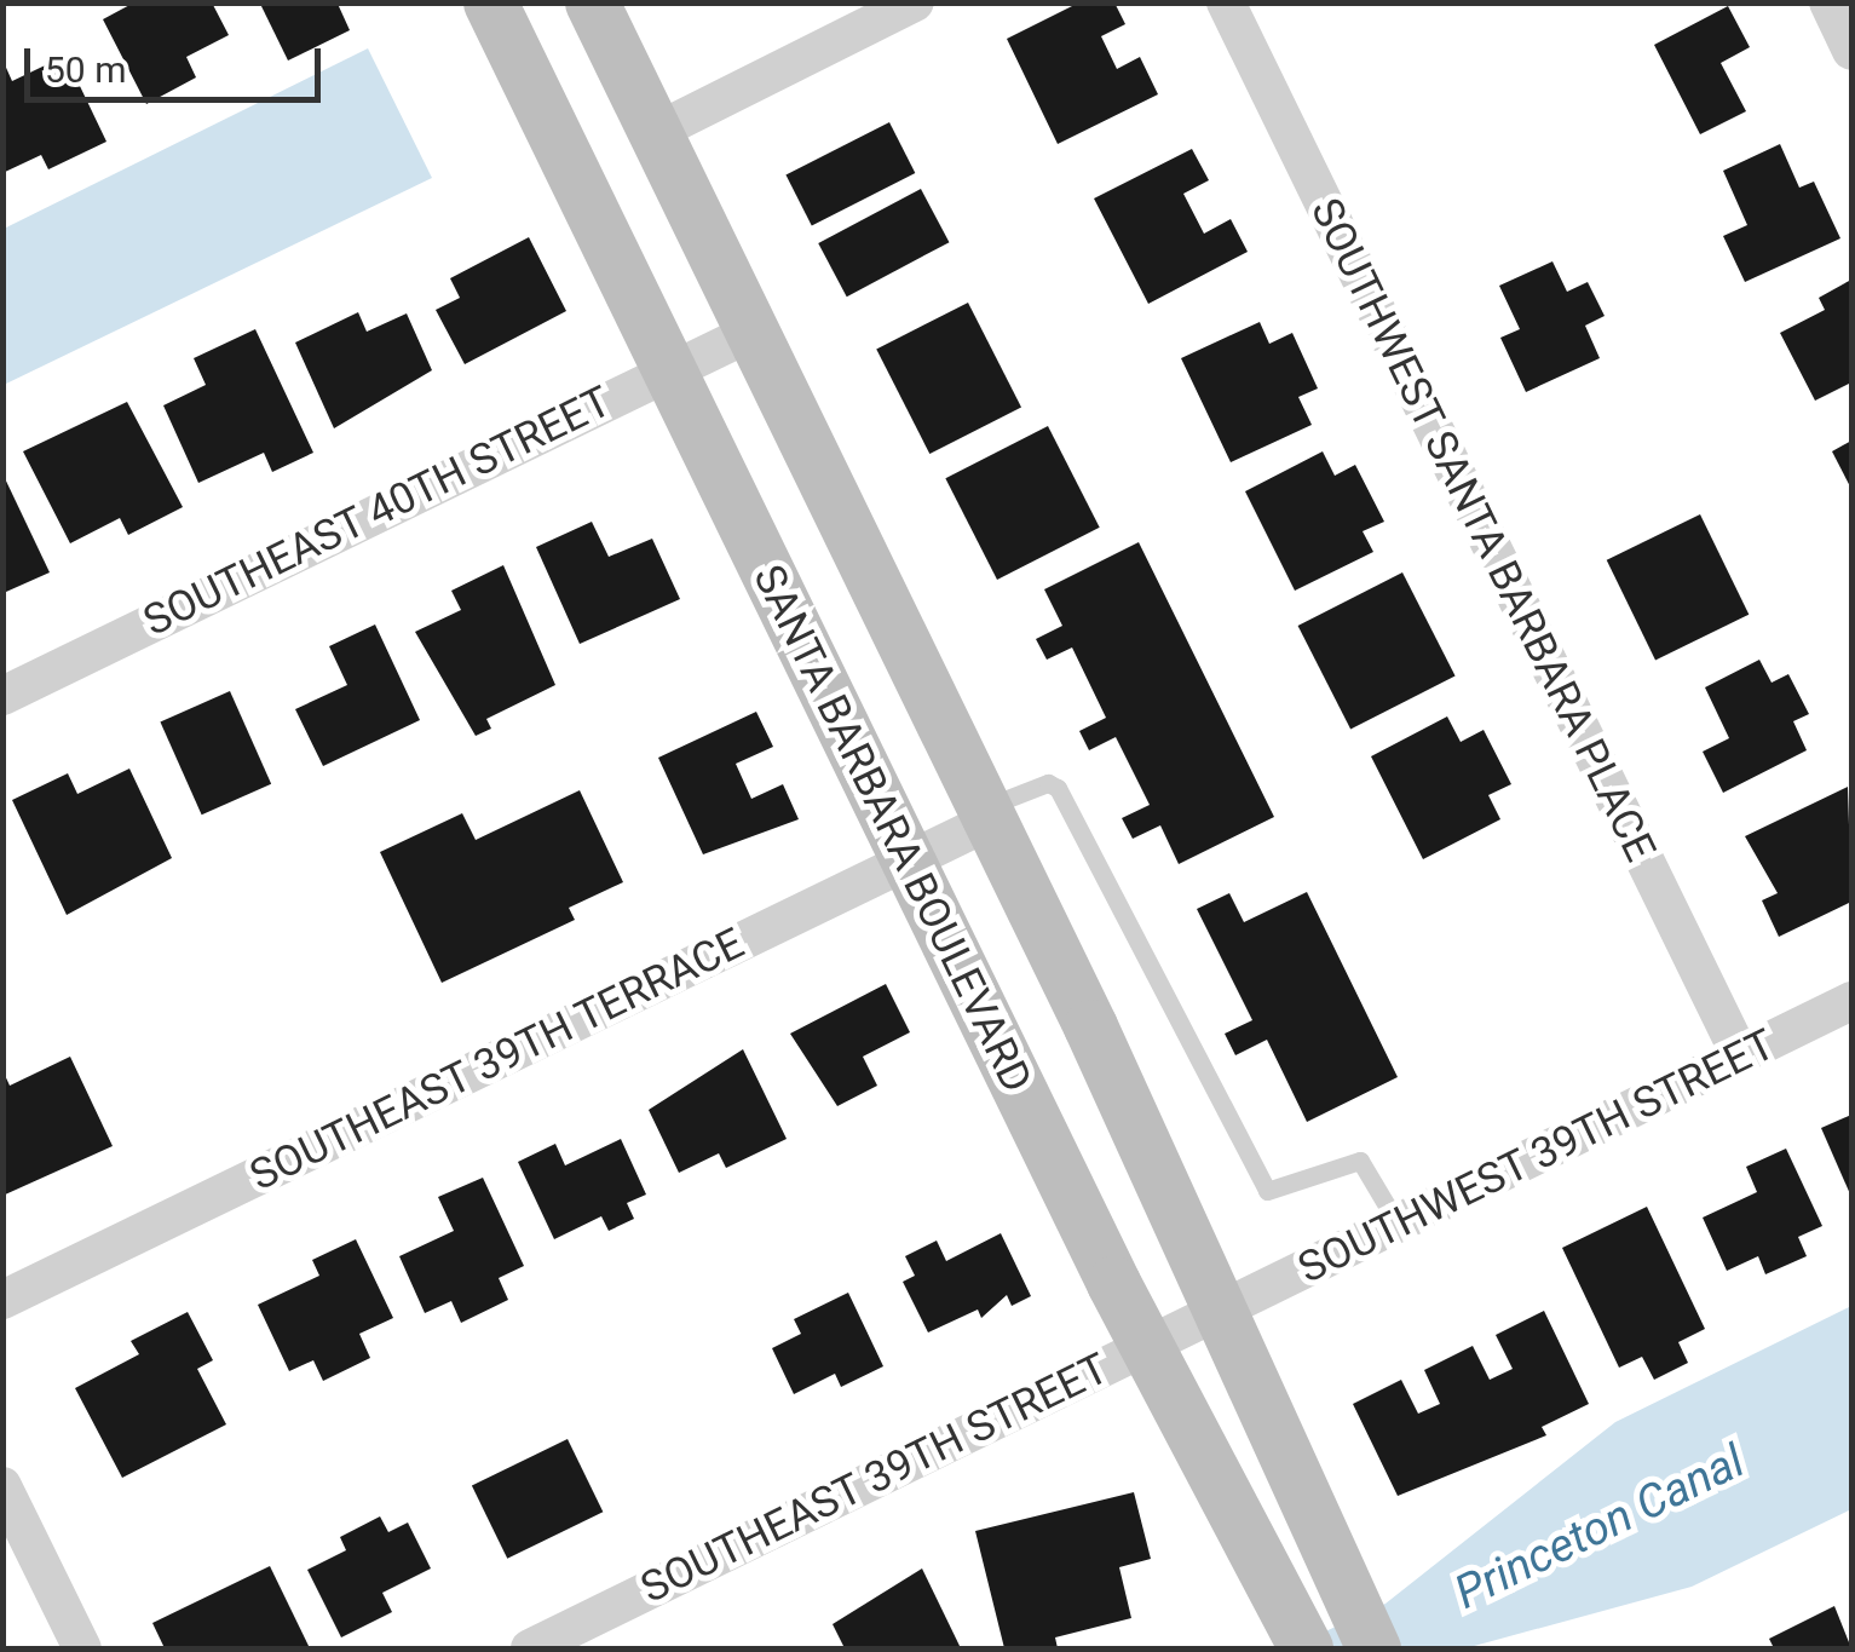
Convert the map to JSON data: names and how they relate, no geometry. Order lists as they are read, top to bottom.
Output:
{
  "streets": {
    "main road": ["SANTA BARBARA BOULEVARD"],
    "street": [
      "SOUTHEAST 40TH STREET",
      "SOUTHWEST SANTA BARBARA PLACE",
      "SOUTHEAST 39TH TERRACE",
      "SOUTHWEST 39TH STREET",
      "SOUTHEAST 39TH STREET"
    ]
  },
  "crossings": [
    ["SOUTHEAST 40TH STREET", "SANTA BARBARA BOULEVARD"],
    ["SOUTHWEST SANTA BARBARA PLACE", "SOUTHWEST 39TH STREET"],
    ["SANTA BARBARA BOULEVARD", "SOUTHEAST 39TH TERRACE"],
    ["SANTA BARBARA BOULEVARD", "SOUTHEAST 39TH STREET"],
    ["SOUTHWEST 39TH STREET", "SOUTHEAST 39TH STREET"]
  ],
  "water": ["Princeton Canal"],
  "scale_bar": "50 m"
}
